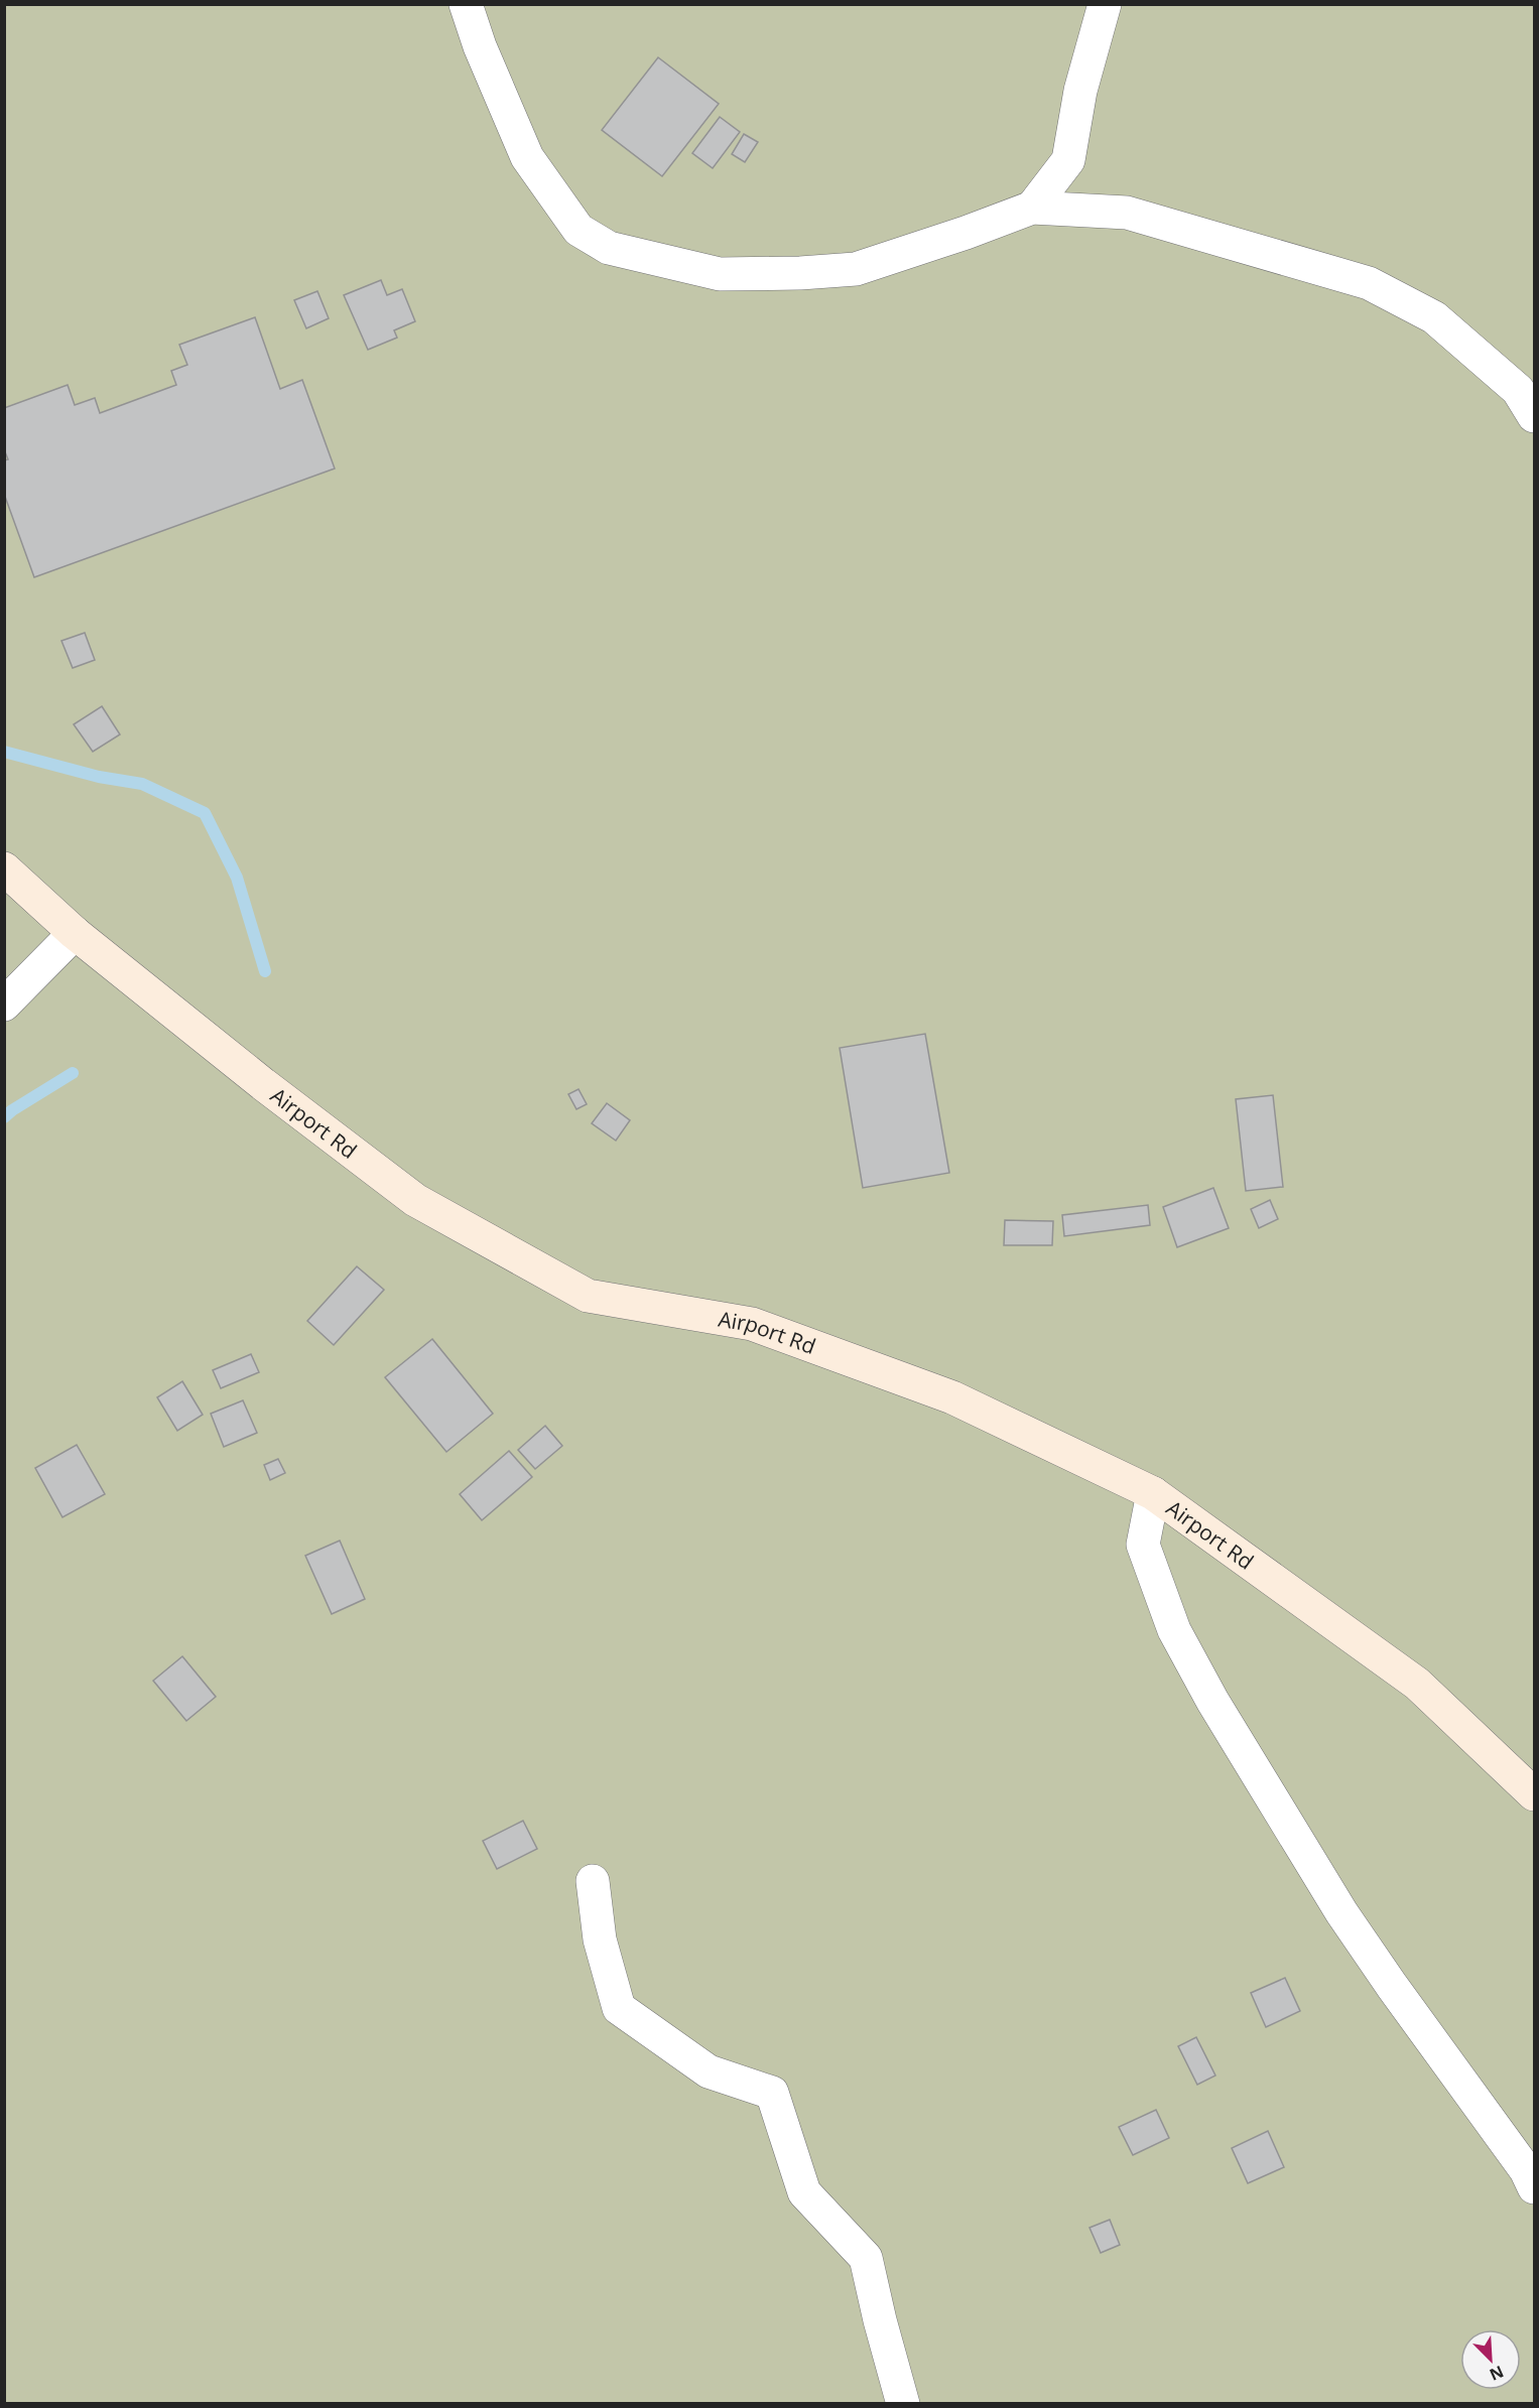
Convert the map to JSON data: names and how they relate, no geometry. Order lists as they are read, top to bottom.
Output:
{
  "streets": {
    "main road": ["Airport Rd"]
  },
  "north": "bottom right"
}
